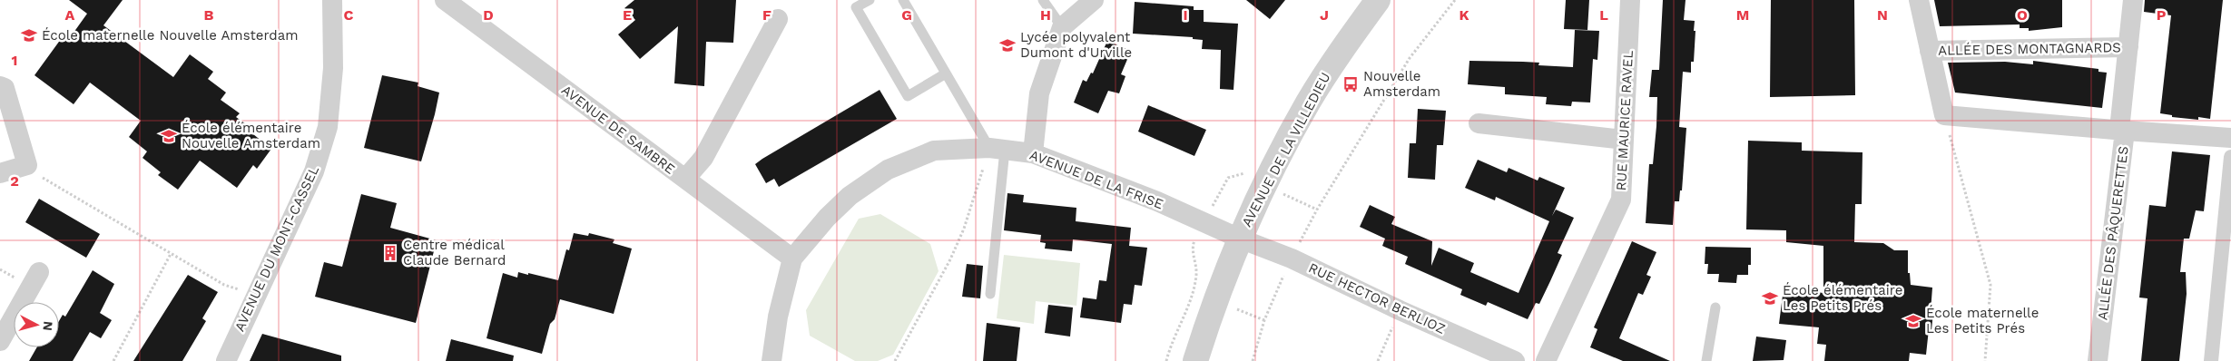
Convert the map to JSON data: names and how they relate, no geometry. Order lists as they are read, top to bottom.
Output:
{
  "streets": {
    "street": [
      "ALLÉE DES MONTAGNARDS",
      "RUE MAURICE RAVEL",
      "AVENUE DE SAMBRE",
      "AVENUE DE LA VILLEDIEU",
      "AVENUE DE LA FRISE",
      "ALLÉE DES PÂQUERETTES",
      "AVENUE DU MONT-CASSEL",
      "RUE HECTOR BERLIOZ"
    ]
  },
  "crossings": [
    ["AVENUE DE SAMBRE", "AVENUE DE LA FRISE"],
    ["AVENUE DE LA VILLEDIEU", "AVENUE DE LA FRISE"],
    ["AVENUE DE LA VILLEDIEU", "RUE HECTOR BERLIOZ"],
    ["AVENUE DE LA FRISE", "RUE HECTOR BERLIOZ"]
  ],
  "places": {
    "school or university": [
      "École maternelle Nouvelle Amsterdam",
      "Lycée polyvalent Dumont d'Urville",
      "École élémentaire Nouvelle Amsterdam",
      "École élémentaire Les Petits Prés",
      "École maternelle Les Petits Prés"
    ],
    "bus stop": ["Nouvelle Amsterdam"],
    "building": ["Centre médical Claude Bernard"]
  },
  "north": "right",
  "grid": {
    "columns": [
      "A",
      "B",
      "C",
      "D",
      "E",
      "F",
      "G",
      "H",
      "I",
      "J",
      "K",
      "L",
      "M",
      "N",
      "O",
      "P"
    ],
    "rows": ["1", "2"]
  }
}
